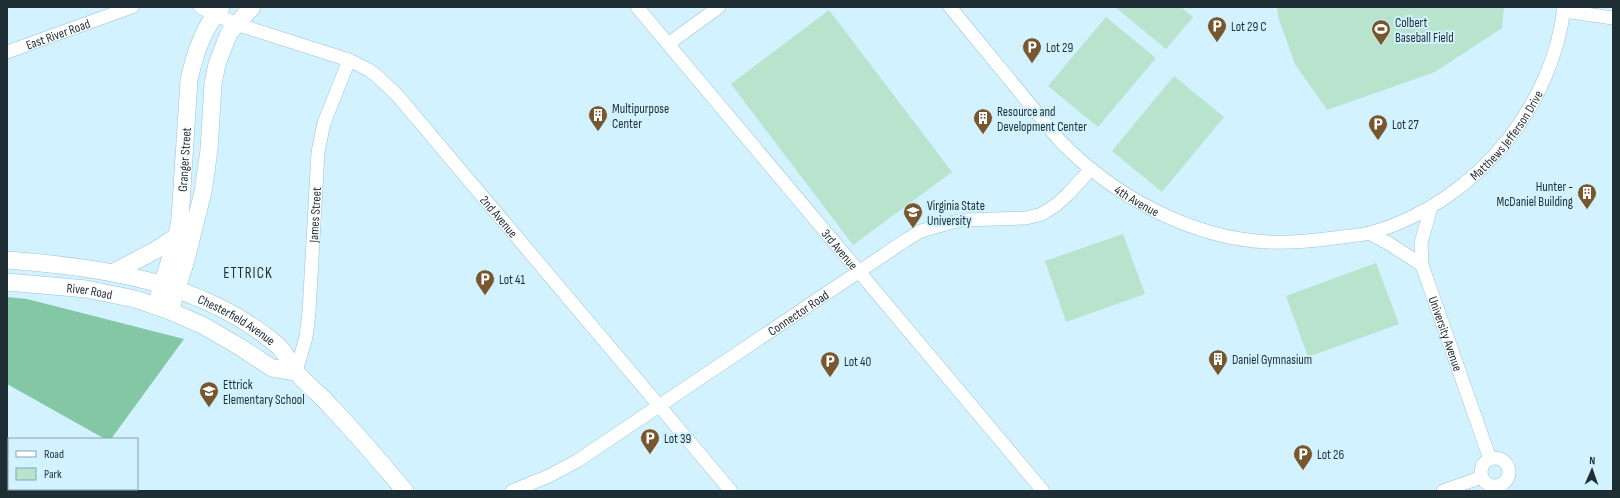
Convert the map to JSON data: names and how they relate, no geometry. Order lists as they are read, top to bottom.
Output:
{
  "streets": {
    "main road": ["Granger Street", "River Road", "Chesterfield Avenue"],
    "street": [
      "East River Road",
      "Matthews Jefferson Drive",
      "4th Avenue",
      "James Street",
      "2nd Avenue",
      "3rd Avenue",
      "Connector Road",
      "University Avenue"
    ]
  },
  "crossings": [
    ["Matthews Jefferson Drive", "4th Avenue"],
    ["Matthews Jefferson Drive", "University Avenue"],
    ["Granger Street", "2nd Avenue"],
    ["Granger Street", "River Road"],
    ["Granger Street", "Chesterfield Avenue"],
    ["4th Avenue", "Connector Road"],
    ["James Street", "2nd Avenue"],
    ["James Street", "Chesterfield Avenue"],
    ["2nd Avenue", "Connector Road"],
    ["3rd Avenue", "Connector Road"],
    ["River Road", "Chesterfield Avenue"]
  ],
  "districts": ["ETTRICK"],
  "places": {
    "parking": [
      "Lot 29 C",
      "Lot 29",
      "Lot 27",
      "Lot 41",
      "Lot 40",
      "Lot 39",
      "Lot 26"
    ],
    "sports": ["Colbert Baseball Field"],
    "building": [
      "Multipurpose Center",
      "Resource and Development Center",
      "Hunter - McDaniel Building",
      "Daniel Gymnasium"
    ],
    "school or university": ["Virginia State University", "Ettrick Elementary School"]
  },
  "legend": ["Road", "Park"],
  "north": "top"
}
